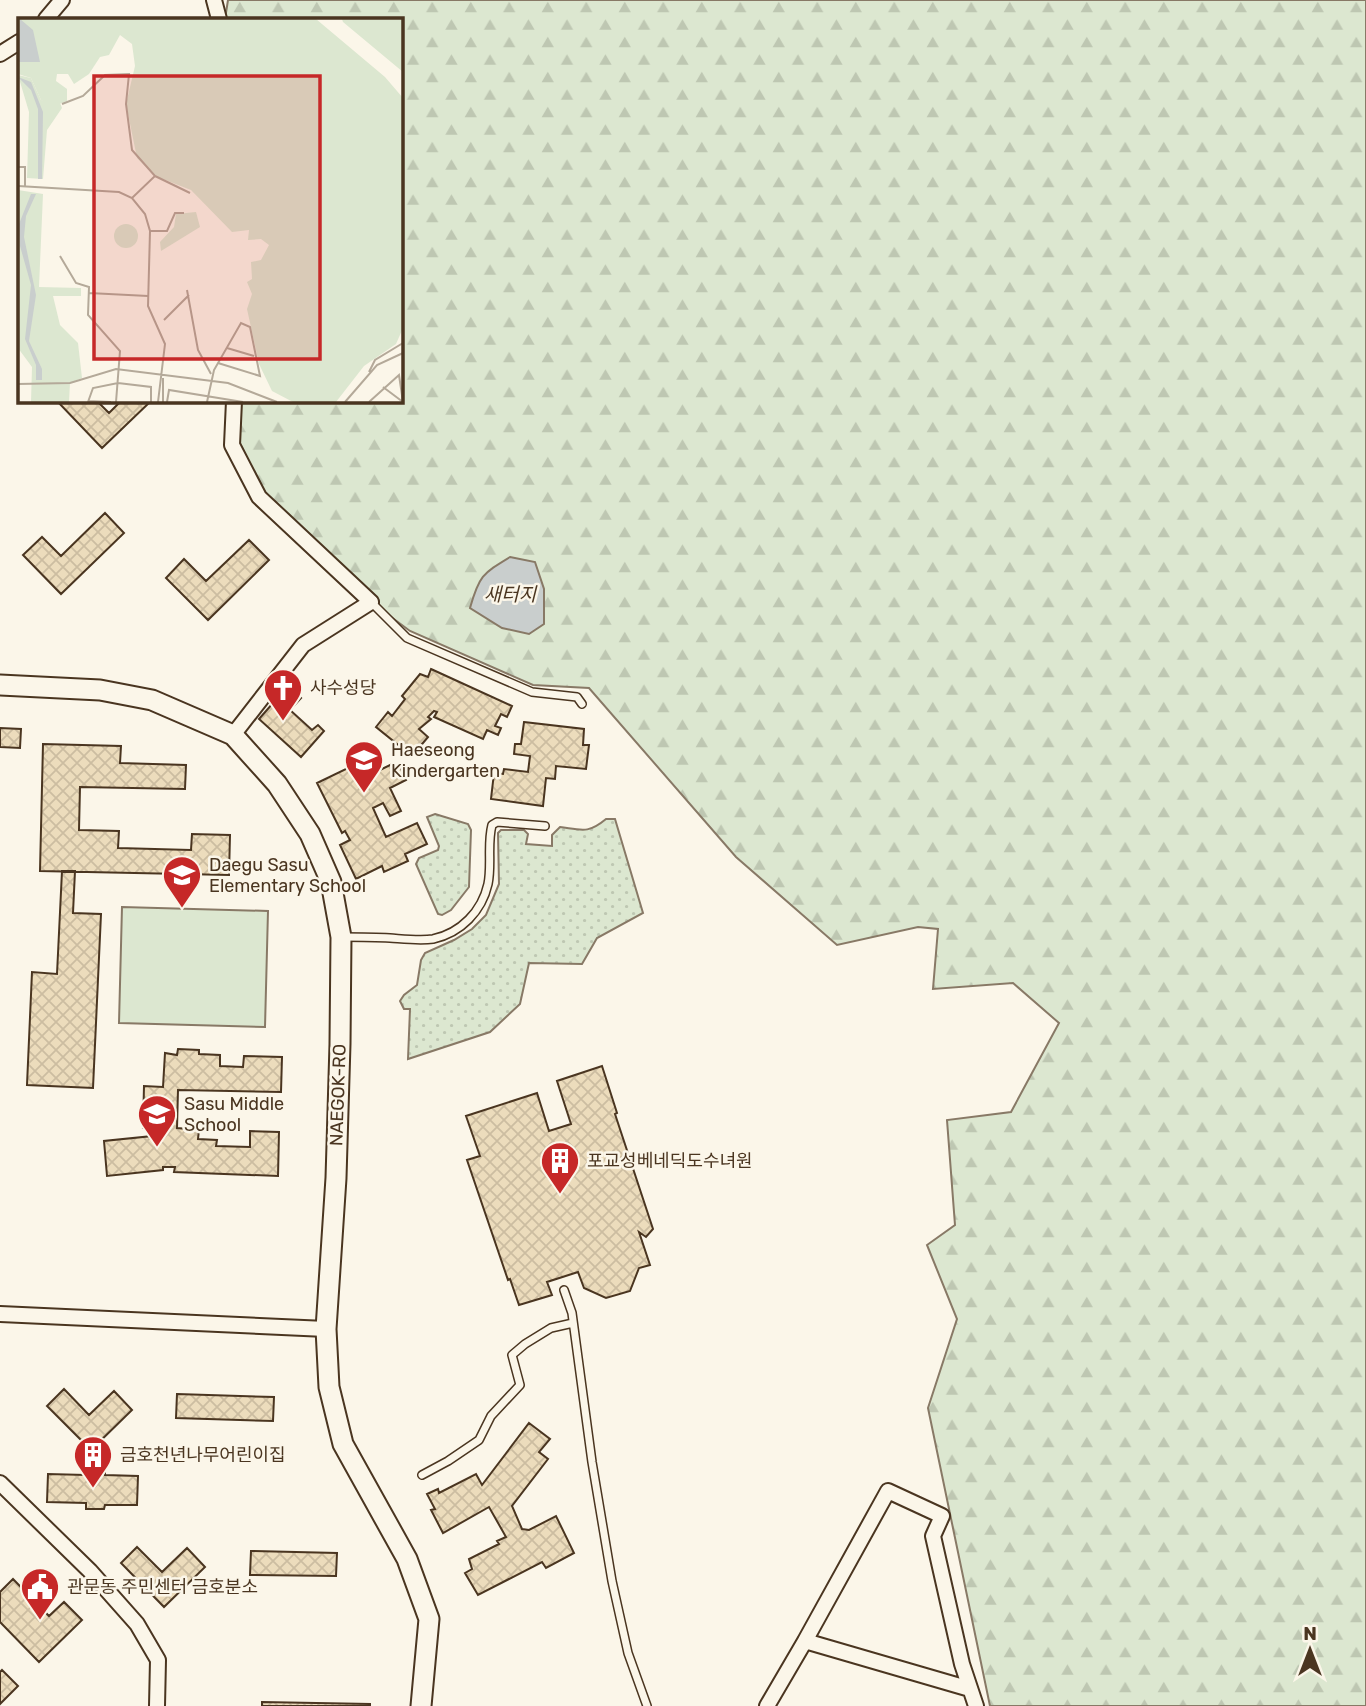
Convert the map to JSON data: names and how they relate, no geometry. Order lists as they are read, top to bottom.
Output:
{
  "streets": {
    "main road": ["NAEGOK-RO"]
  },
  "water": ["새터지"],
  "places": {
    "church": ["사수성당"],
    "school or university": ["Haeseong Kindergarten", "Daegu Sasu Elementary School", "Sasu Middle School"],
    "building": ["포교성베네딕도수녀원", "금호천년나무어린이집"],
    "public building": ["관문동 주민센터 금호분소"]
  },
  "north": "top"
}
